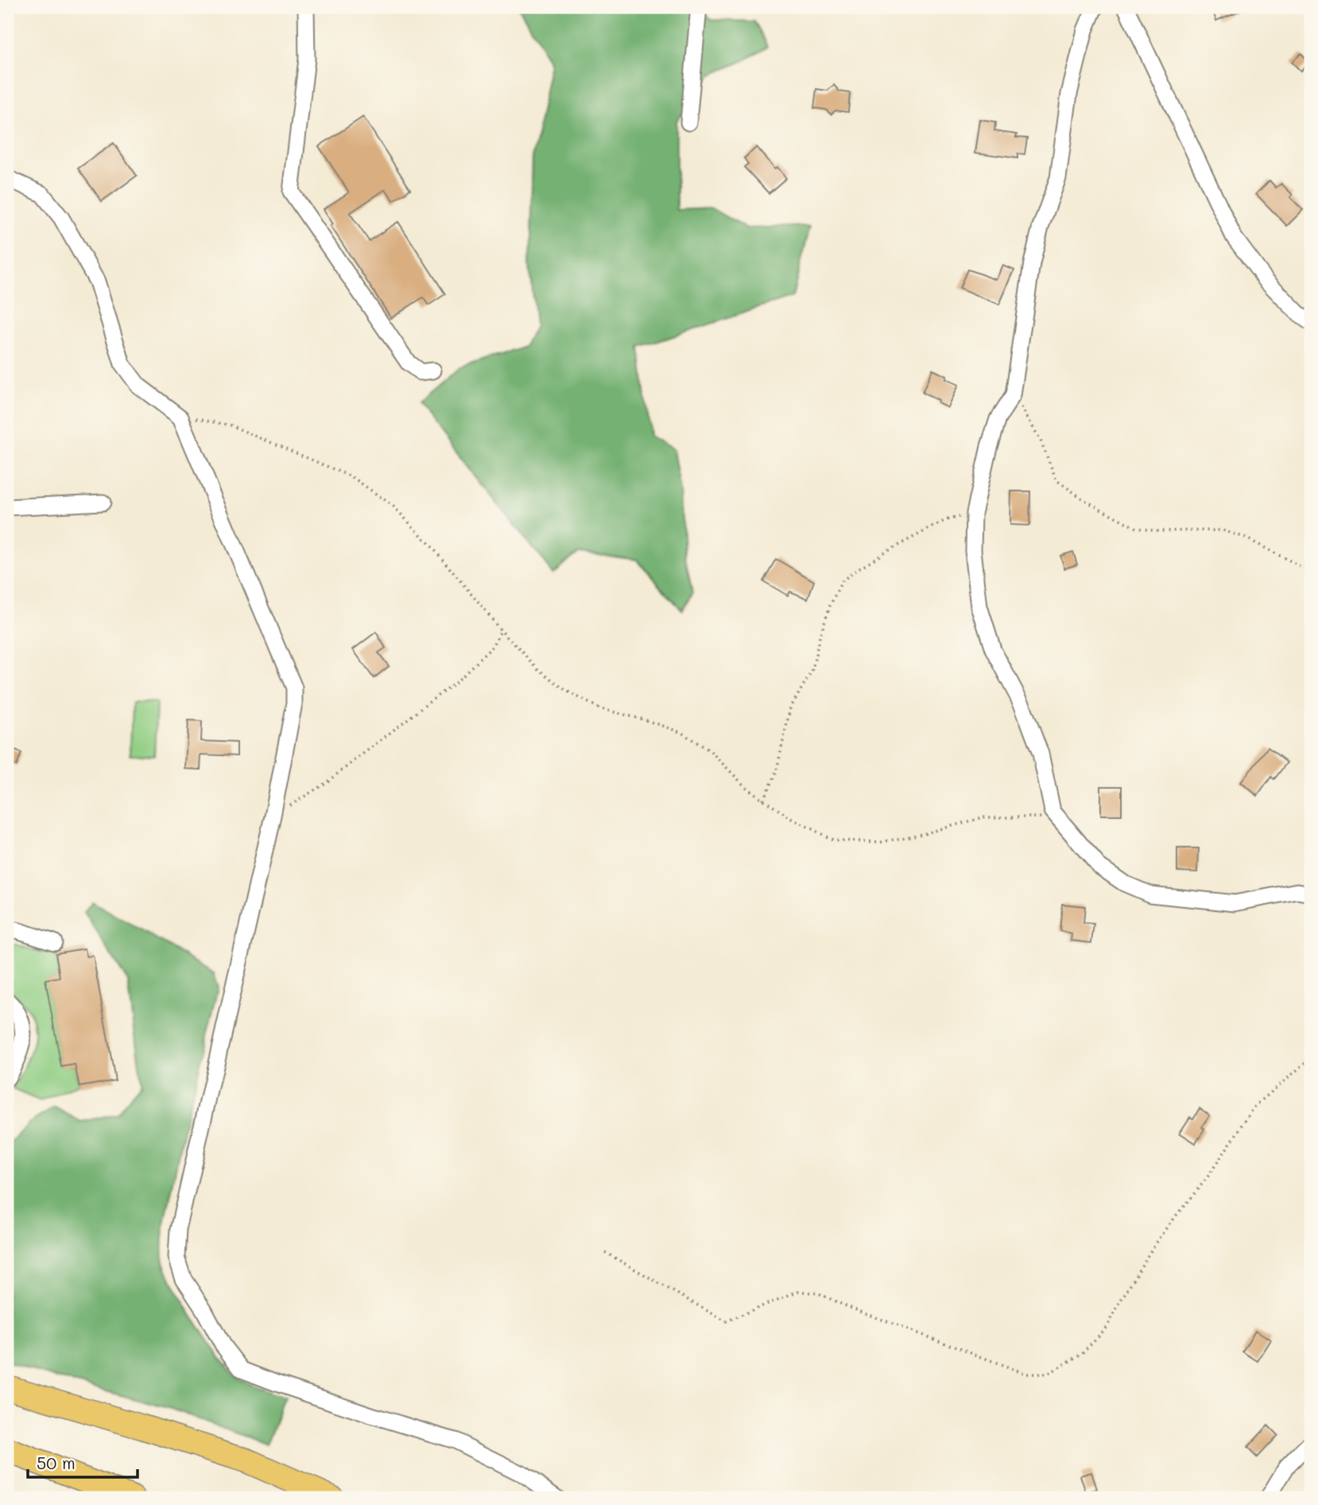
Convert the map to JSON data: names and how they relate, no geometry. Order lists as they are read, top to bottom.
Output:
{
  "scale_bar": "50 m"
}
